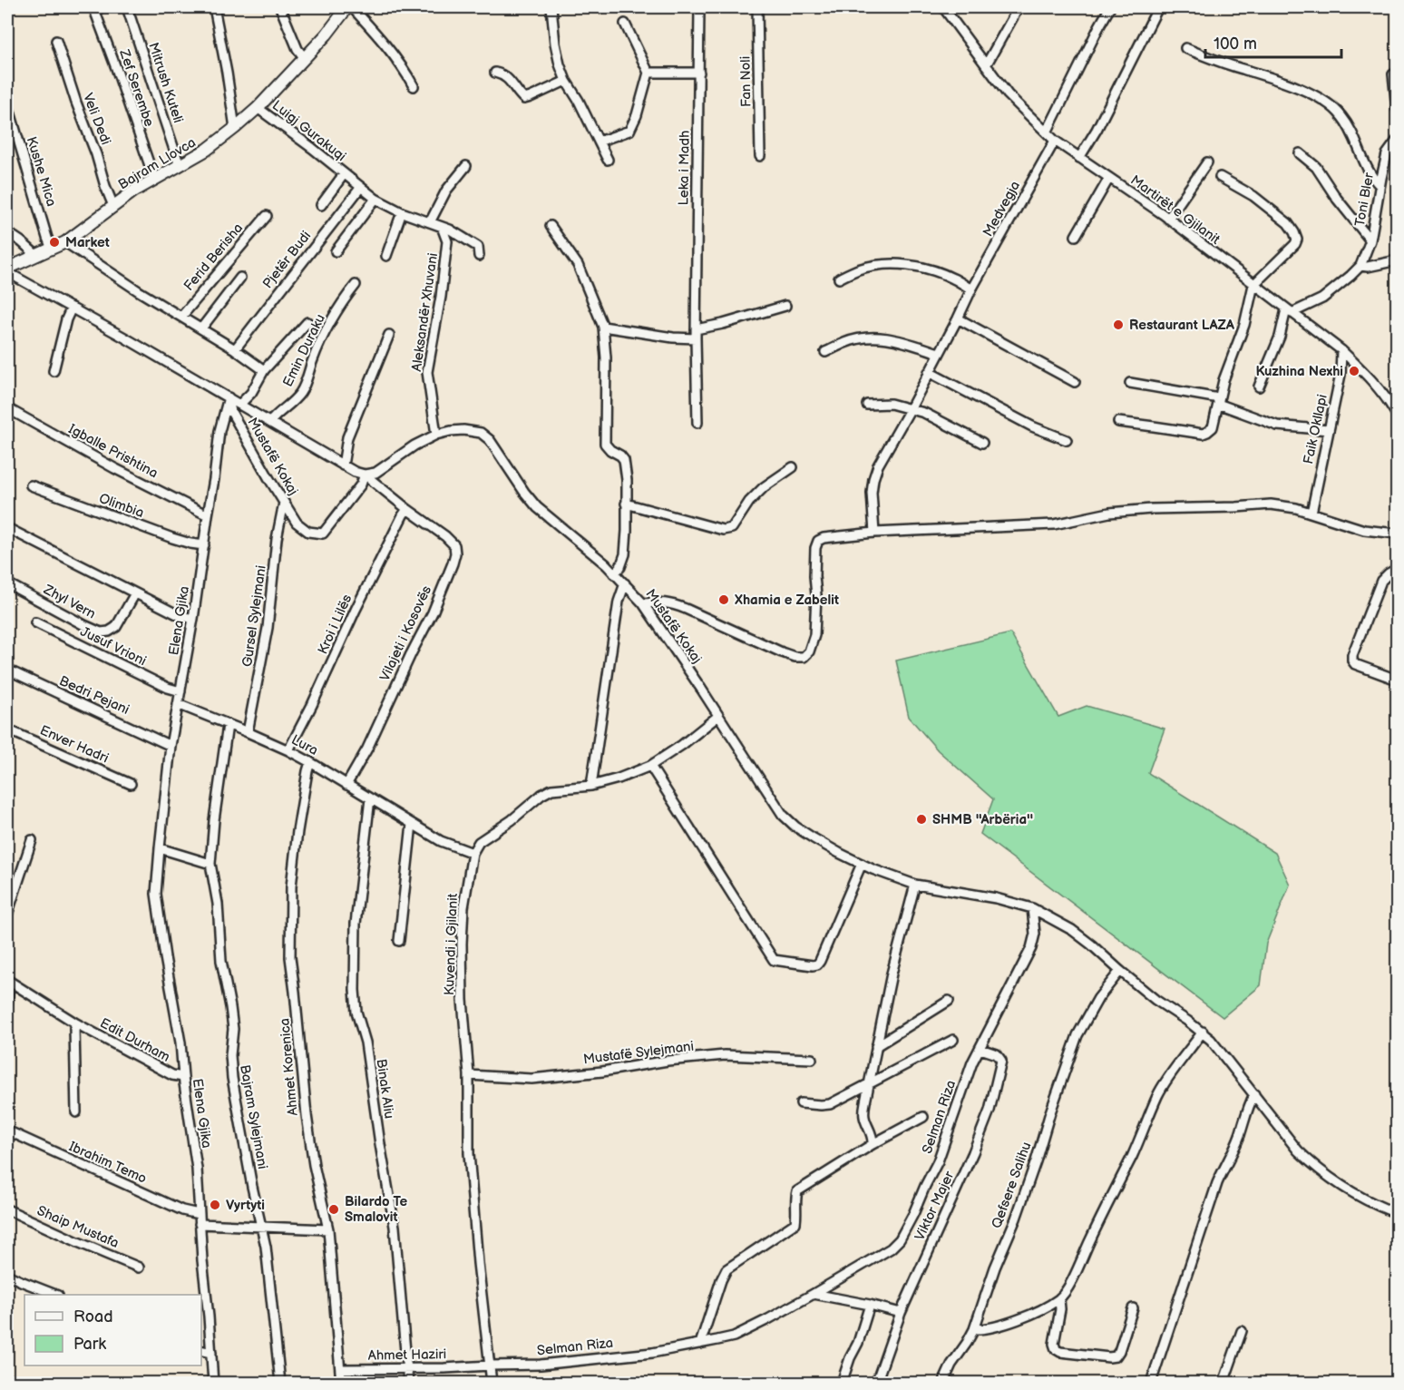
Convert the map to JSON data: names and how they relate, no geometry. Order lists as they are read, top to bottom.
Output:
{
  "streets": {
    "street": [
      "Fan Noli",
      "Mitrush Kuteli",
      "Zef Serembe",
      "Veli Dedi",
      "Luigj Gurakuqi",
      "Bajram Llovca",
      "Leka i Madh",
      "Kushe Mica",
      "Toni Bler",
      "Medvegja",
      "Martirët e Gjilanit",
      "Ferid Berisha",
      "Pjetër Budi",
      "Aleksandër Xhuvani",
      "Emin Duraku",
      "Faik Okllapi",
      "Igballe Prishtina",
      "Mustafë Kokaj",
      "Olimbia",
      "Zhyl Vern",
      "Gursel Sylejmani",
      "Elena Gjika",
      "Kroi i Lilës",
      "Vilajeti i Kosovës",
      "Jusuf Vrioni",
      "Bedri Pejani",
      "Enver Hadri",
      "Lura",
      "Kuvendi i Gjilanit",
      "Edit Durham",
      "Mustafë Sylejmani",
      "Ahmet Korenica",
      "Binak Aliu",
      "Bajram Sylejmani",
      "Selman Riza",
      "Ibrahim Temo",
      "Qefsere Salihu",
      "Viktor Majer",
      "Shaip Mustafa",
      "Ahmet Haziri"
    ]
  },
  "crossings": [
    ["Mitrush Kuteli", "Bajram Llovca"],
    ["Zef Serembe", "Bajram Llovca"],
    ["Veli Dedi", "Bajram Llovca"],
    ["Luigj Gurakuqi", "Bajram Llovca"],
    ["Luigj Gurakuqi", "Pjetër Budi"],
    ["Luigj Gurakuqi", "Aleksandër Xhuvani"],
    ["Bajram Llovca", "Kushe Mica"],
    ["Toni Bler", "Martirët e Gjilanit"],
    ["Medvegja", "Martirët e Gjilanit"],
    ["Martirët e Gjilanit", "Faik Okllapi"],
    ["Aleksandër Xhuvani", "Mustafë Kokaj"],
    ["Emin Duraku", "Mustafë Kokaj"],
    ["Igballe Prishtina", "Elena Gjika"],
    ["Mustafë Kokaj", "Gursel Sylejmani"],
    ["Mustafë Kokaj", "Elena Gjika"],
    ["Mustafë Kokaj", "Kroi i Lilës"],
    ["Mustafë Kokaj", "Vilajeti i Kosovës"],
    ["Olimbia", "Elena Gjika"],
    ["Gursel Sylejmani", "Lura"],
    ["Elena Gjika", "Jusuf Vrioni"],
    ["Elena Gjika", "Bedri Pejani"],
    ["Elena Gjika", "Lura"],
    ["Elena Gjika", "Edit Durham"],
    ["Elena Gjika", "Ibrahim Temo"],
    ["Kroi i Lilës", "Vilajeti i Kosovës"],
    ["Kroi i Lilës", "Lura"],
    ["Vilajeti i Kosovës", "Lura"],
    ["Lura", "Kuvendi i Gjilanit"],
    ["Lura", "Ahmet Korenica"],
    ["Lura", "Binak Aliu"],
    ["Lura", "Bajram Sylejmani"],
    ["Kuvendi i Gjilanit", "Mustafë Sylejmani"],
    ["Kuvendi i Gjilanit", "Selman Riza"],
    ["Kuvendi i Gjilanit", "Ahmet Haziri"],
    ["Ahmet Korenica", "Ahmet Haziri"],
    ["Binak Aliu", "Ahmet Haziri"],
    ["Selman Riza", "Viktor Majer"],
    ["Selman Riza", "Ahmet Haziri"]
  ],
  "places": [
    "Market",
    "Restaurant LAZA",
    "Kuzhina Nexhi",
    "Xhamia e Zabelit",
    "SHMB ''Arbëria''",
    "Vyrtyti",
    "Bilardo Te Smalovit"
  ],
  "legend": ["Road", "Park"],
  "scale_bar": "100 m"
}
